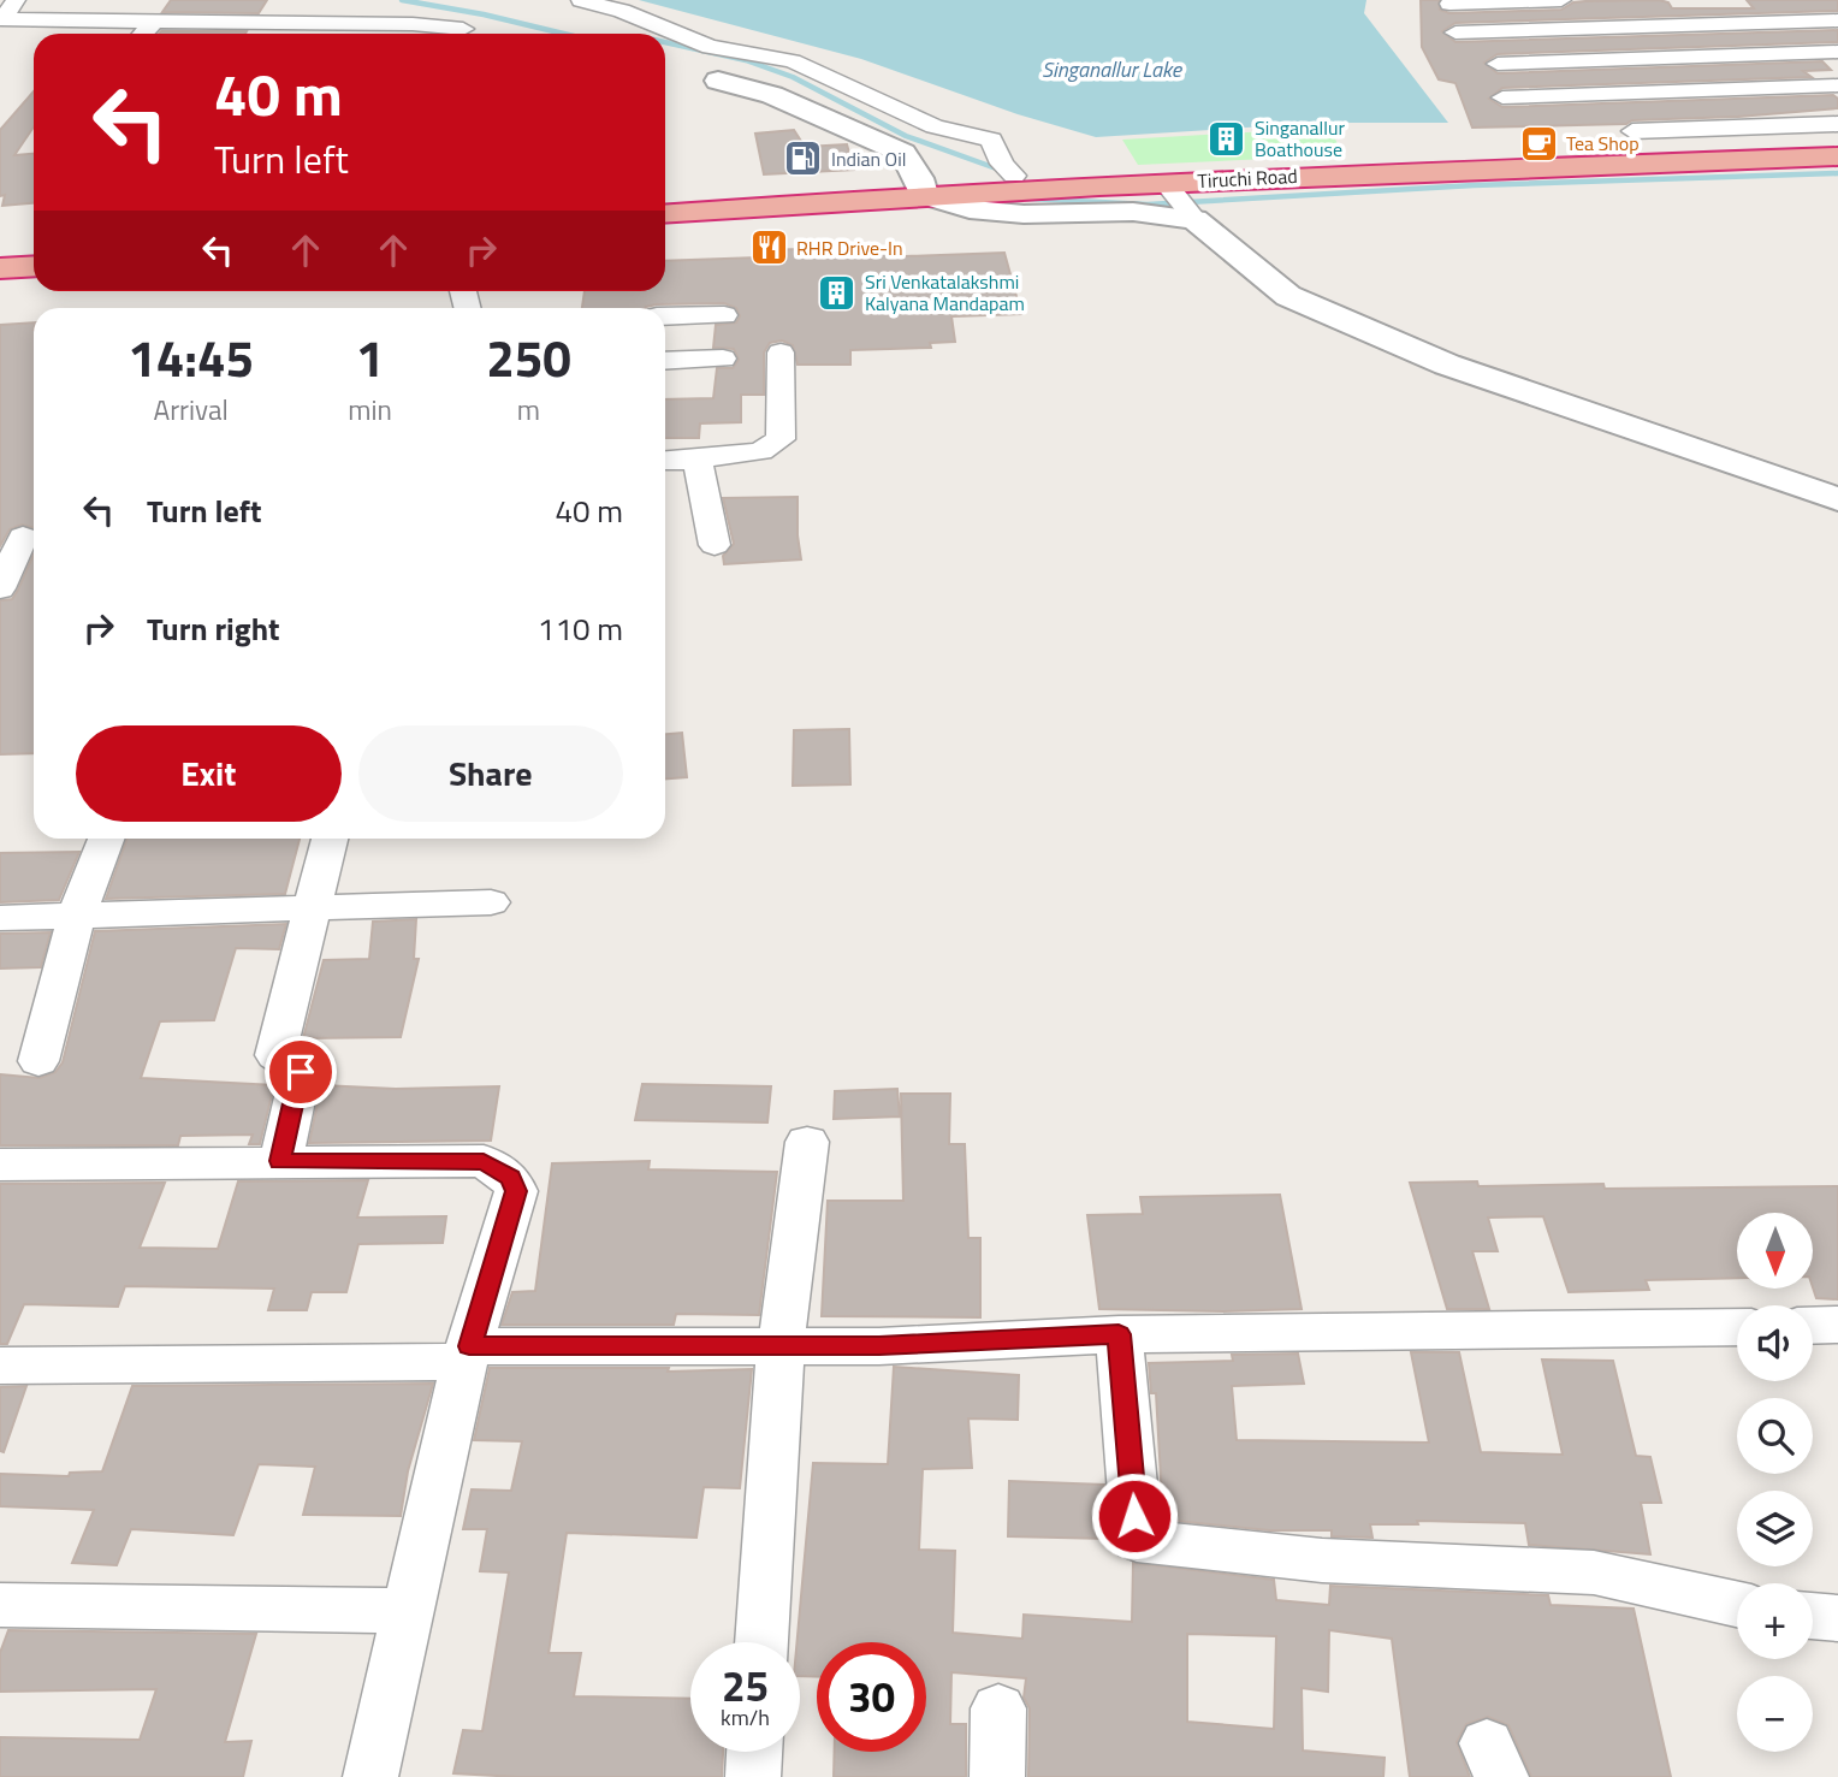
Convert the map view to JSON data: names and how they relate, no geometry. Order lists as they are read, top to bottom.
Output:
{
  "streets": {
    "highway": ["Tiruchi Road"]
  },
  "water": ["Singanallur Lake"],
  "places": {
    "building": ["Singanallur Boathouse", "Sri Venkatalakshmi Kalyana Mandapam"],
    "cafe": ["Tea Shop"],
    "fuel station": ["Indian Oil"],
    "restaurant": ["RHR Drive-In"]
  },
  "north": "bottom",
  "page": {
    "turn": ["40 m", "Turn left"],
    "eta": [
      "14:45",
      "Arrival",
      "1",
      "min",
      "250",
      "m"
    ],
    "list": [
      {
        "name": "Turn left",
        "value": "40 m"
      },
      {
        "name": "Turn right",
        "value": "110 m"
      }
    ],
    "buttons": ["Exit", "Share"],
    "map_buttons": ["+", "−"],
    "speed": "25 km/h",
    "limit": "30"
  }
}
